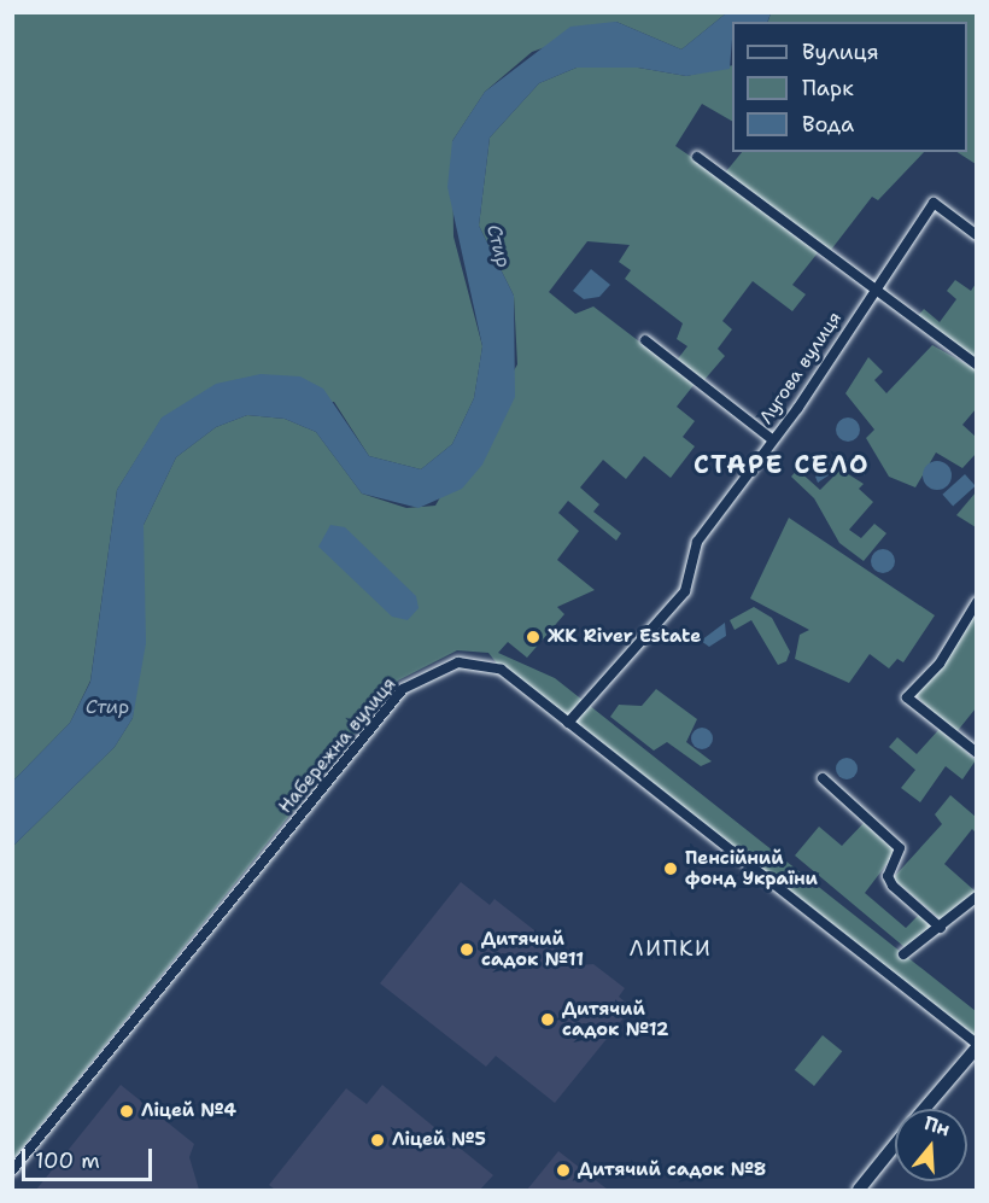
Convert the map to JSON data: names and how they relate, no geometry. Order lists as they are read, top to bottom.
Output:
{
  "streets": {
    "street": ["Лугова вулиця", "Набережна вулиця"]
  },
  "crossings": [
    ["Лугова вулиця", "Набережна вулиця"]
  ],
  "districts": ["СТАРЕ СЕЛО", "ЛИПКИ"],
  "water": ["Стир"],
  "places": [
    "ЖК River Estate",
    "Пенсійний фонд України",
    "Дитячий садок №11",
    "Дитячий садок №12",
    "Ліцей №4",
    "Ліцей №5",
    "Дитячий садок №8"
  ],
  "legend": ["Вулиця", "Парк", "Вода"],
  "scale_bar": "100 m",
  "north": "top"
}
